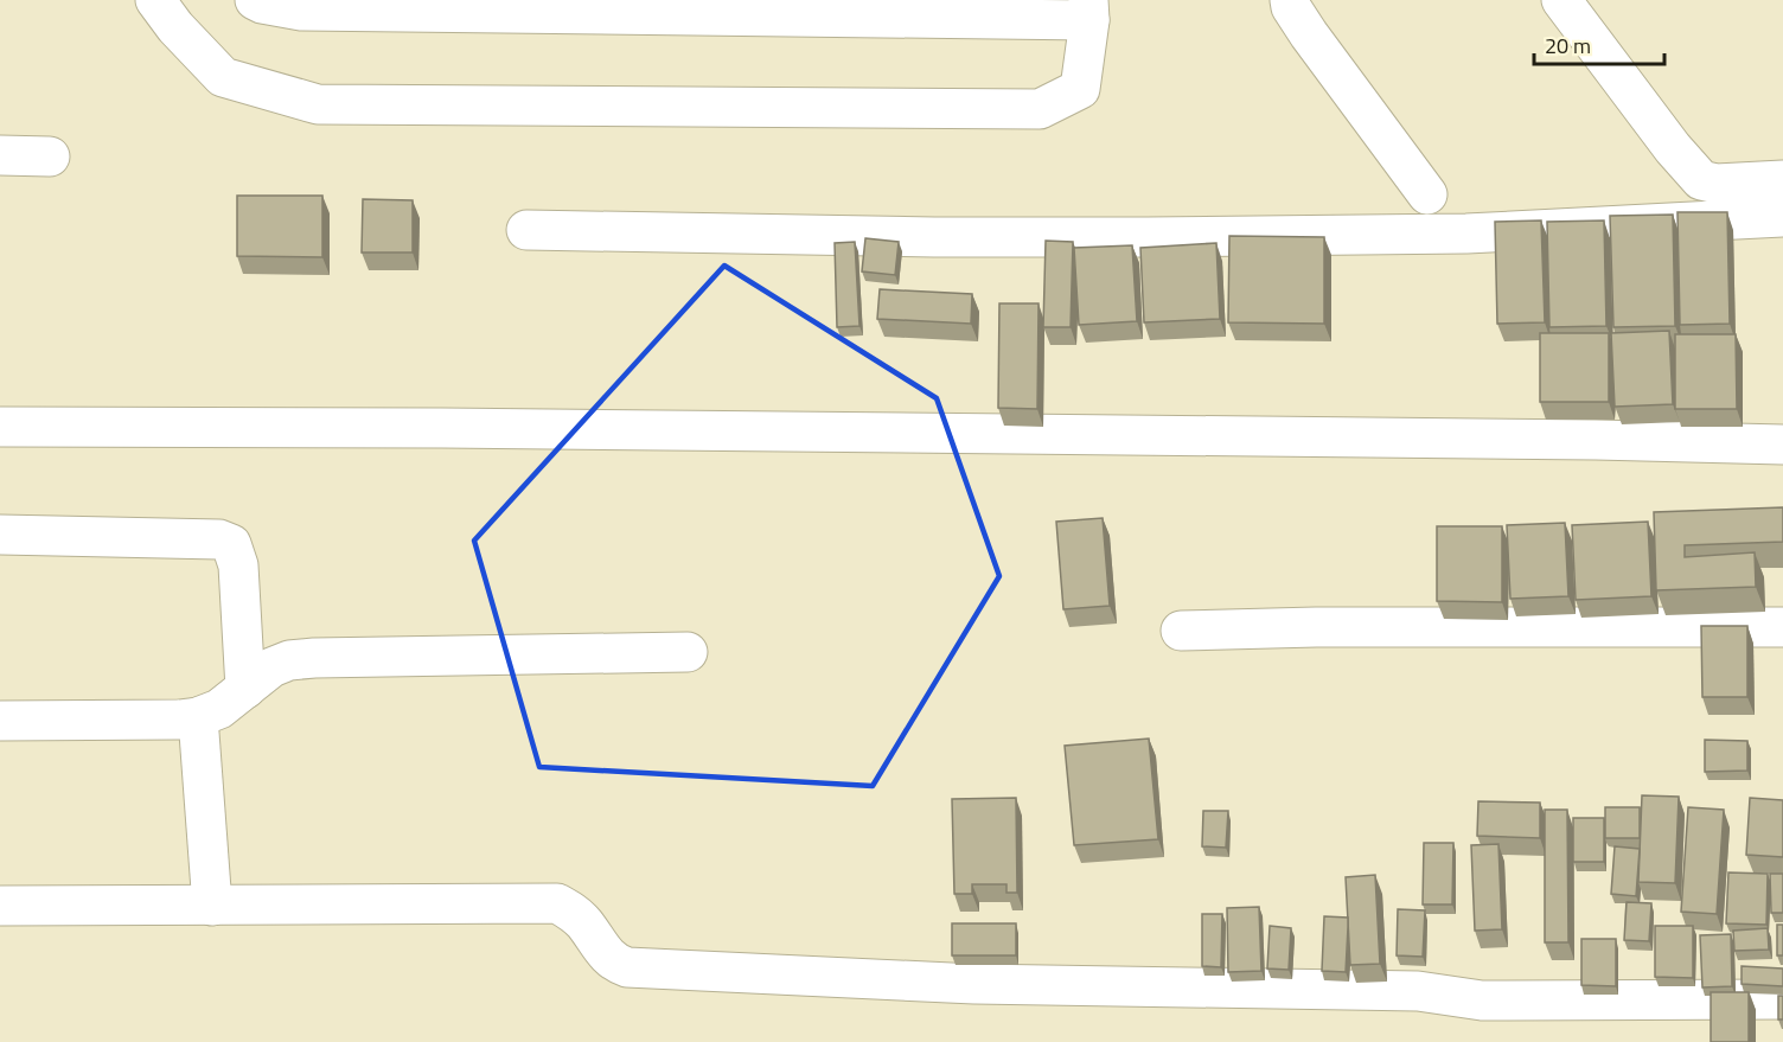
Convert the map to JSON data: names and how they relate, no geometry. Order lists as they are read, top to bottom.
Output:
{
  "scale_bar": "20 m"
}
